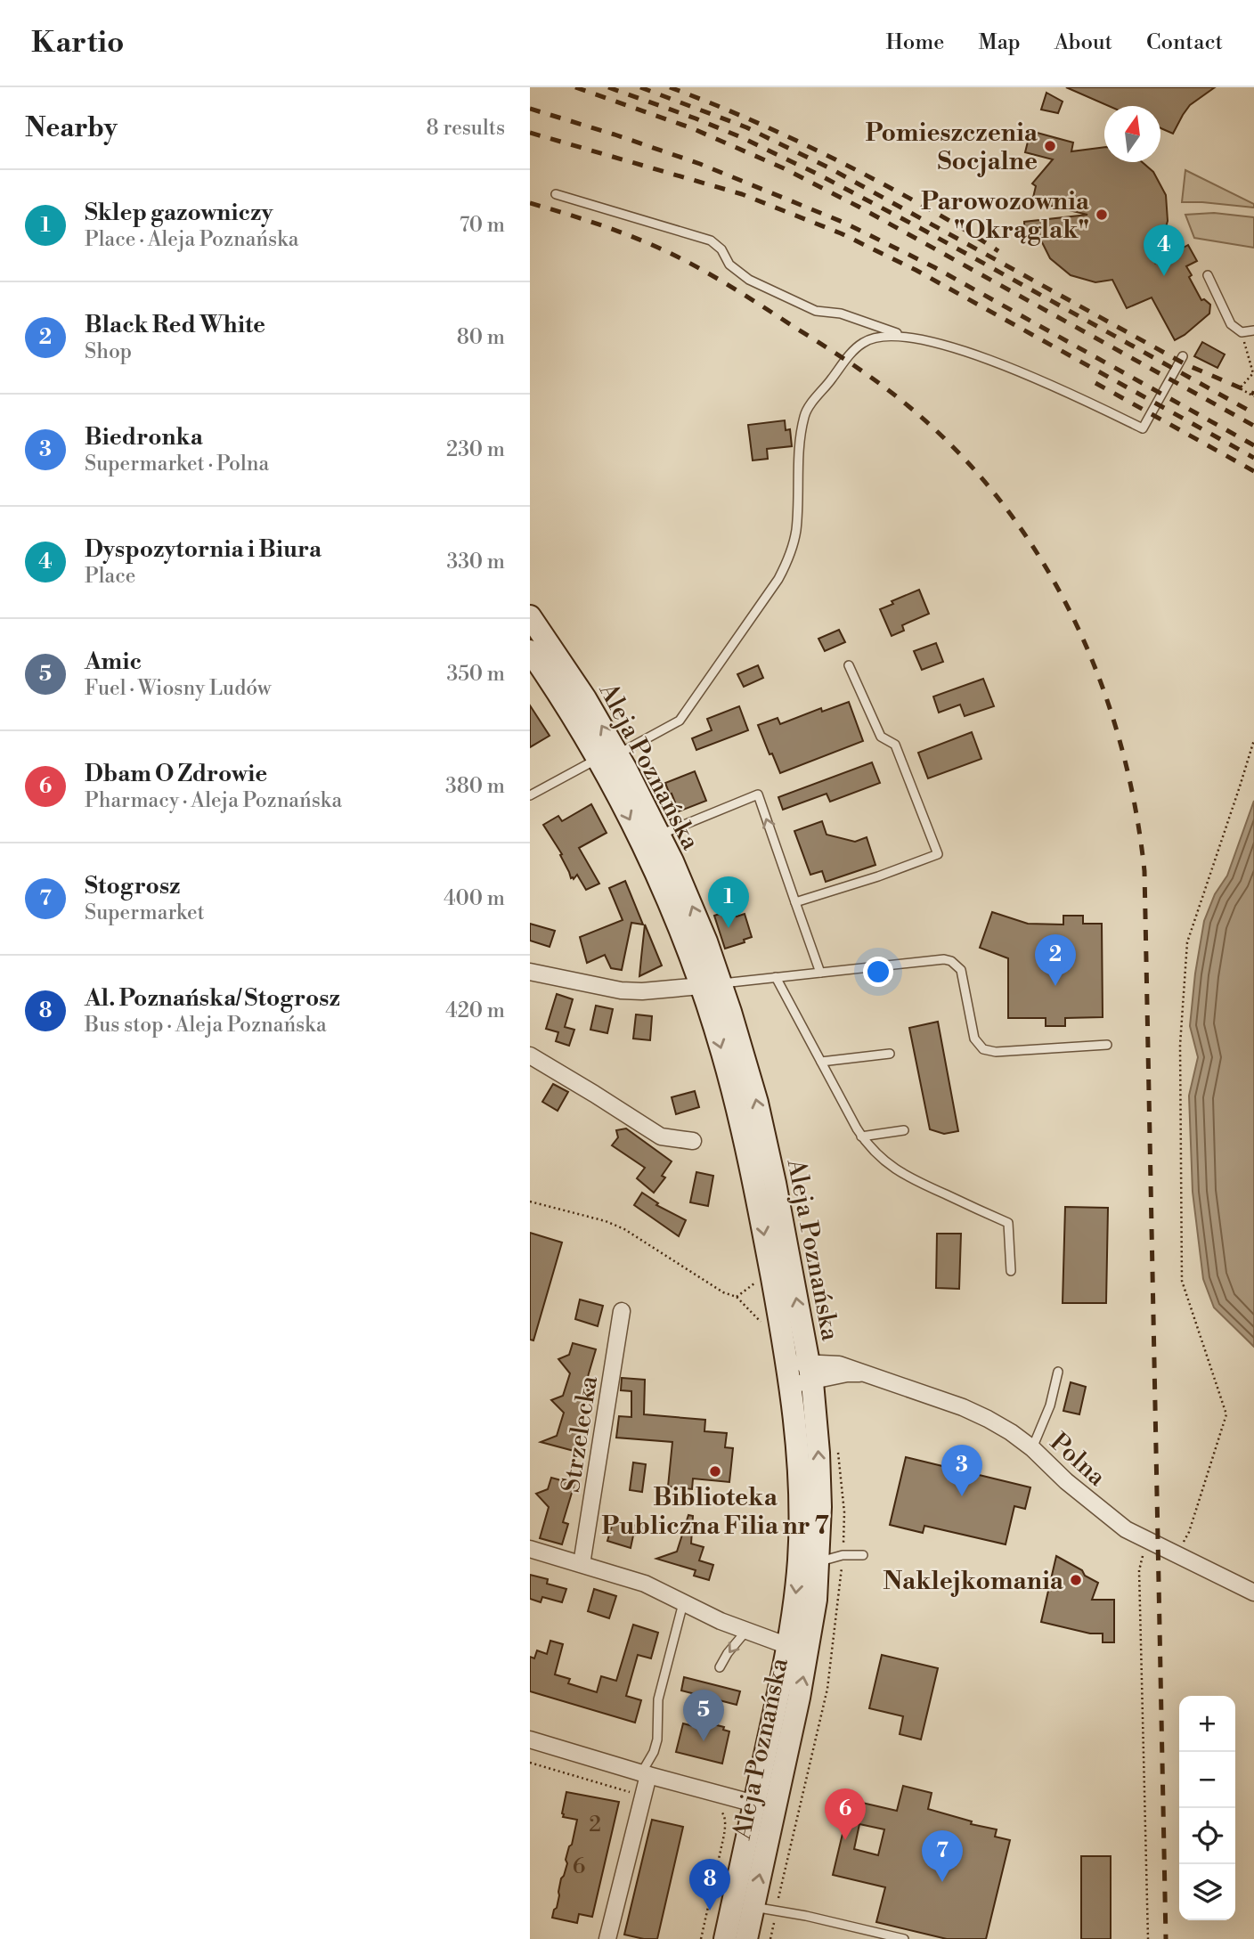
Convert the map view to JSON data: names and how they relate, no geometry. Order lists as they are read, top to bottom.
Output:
{
  "streets": {
    "main road": ["Aleja Poznańska"],
    "street": ["Strzelecka", "Polna"]
  },
  "crossings": [
    ["Aleja Poznańska", "Polna"]
  ],
  "places": [
    "Pomieszczenia Socjalne",
    "Parowozownia \"Okrąglak\"",
    "Biblioteka Publiczna Filia nr 7",
    "Naklejkomania"
  ],
  "house_numbers": ["2", "6"],
  "north": "top",
  "page": {
    "header": "Kartio",
    "nav": [
      "Home",
      "Map",
      "About",
      "Contact"
    ],
    "heading": ["Nearby", "8 results"],
    "list": [
      {
        "mark": "1",
        "name": "Sklep gazowniczy",
        "note": "Place · Aleja Poznańska",
        "value": "70 m"
      },
      {
        "mark": "2",
        "name": "Black Red White",
        "note": "Shop",
        "value": "80 m"
      },
      {
        "mark": "3",
        "name": "Biedronka",
        "note": "Supermarket · Polna",
        "value": "230 m"
      },
      {
        "mark": "4",
        "name": "Dyspozytornia i Biura",
        "note": "Place",
        "value": "330 m"
      },
      {
        "mark": "5",
        "name": "Amic",
        "note": "Fuel · Wiosny Ludów",
        "value": "350 m"
      },
      {
        "mark": "6",
        "name": "Dbam O Zdrowie",
        "note": "Pharmacy · Aleja Poznańska",
        "value": "380 m"
      },
      {
        "mark": "7",
        "name": "Stogrosz",
        "note": "Supermarket",
        "value": "400 m"
      },
      {
        "mark": "8",
        "name": "Al. Poznańska/ Stogrosz",
        "note": "Bus stop · Aleja Poznańska",
        "value": "420 m"
      }
    ],
    "pins": [
      "4",
      "1",
      "2",
      "3",
      "5",
      "6",
      "7",
      "8"
    ],
    "map_buttons": ["+", "−"]
  }
}
